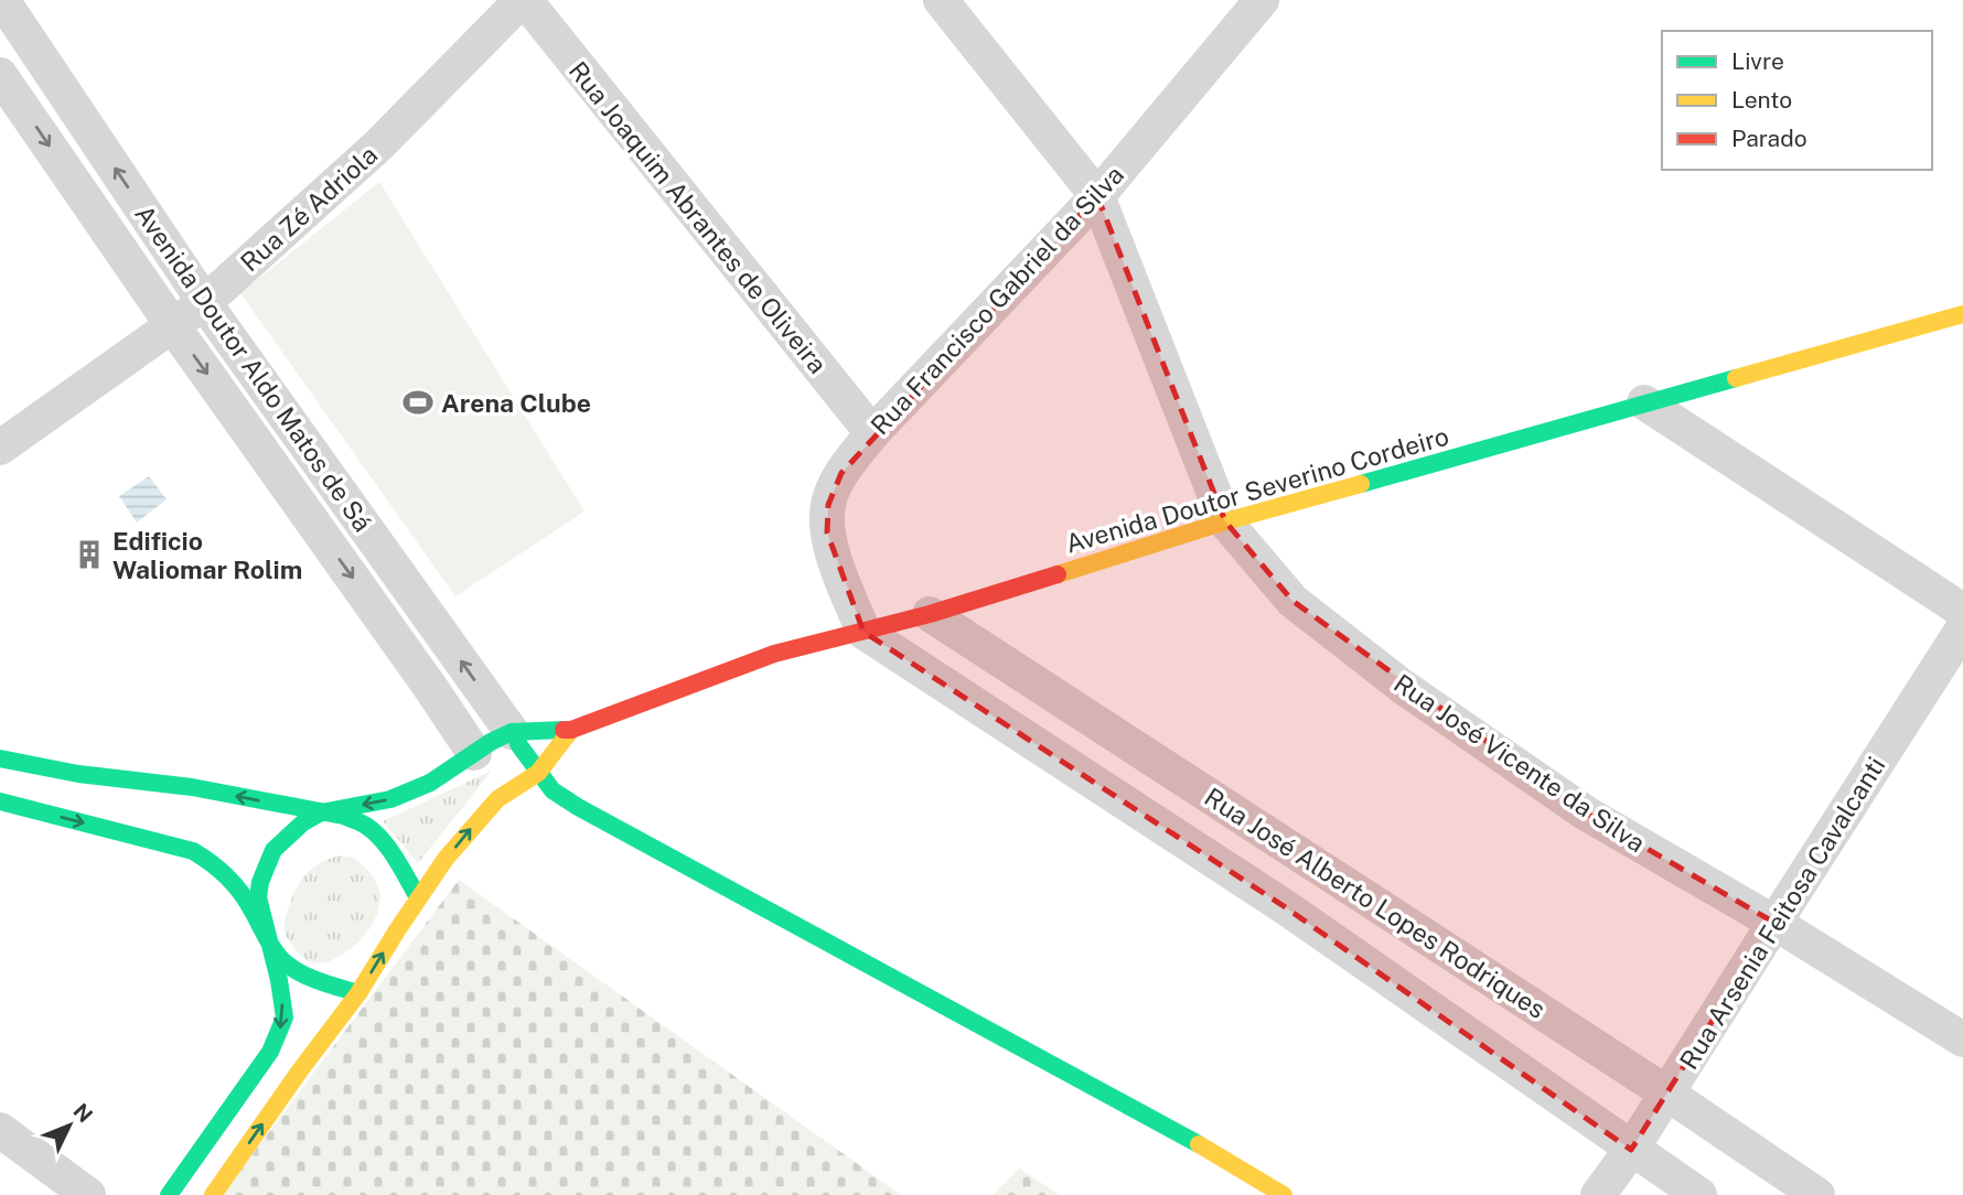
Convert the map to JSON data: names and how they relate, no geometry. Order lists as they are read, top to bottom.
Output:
{
  "streets": {
    "main road": ["Avenida Doutor Severino Cordeiro"],
    "street": [
      "Rua Zé Adriola",
      "Rua Joaquim Abrantes de Oliveira",
      "Rua Francisco Gabriel da Silva",
      "Avenida Doutor Aldo Matos de Sá",
      "Rua José Vicente da Silva",
      "Rua José Alberto Lopes Rodriques",
      "Rua Arsenia Feitosa Cavalcanti"
    ]
  },
  "crossings": [
    ["Rua Zé Adriola", "Rua Joaquim Abrantes de Oliveira"],
    ["Rua Zé Adriola", "Avenida Doutor Aldo Matos de Sá"],
    ["Rua Joaquim Abrantes de Oliveira", "Rua Francisco Gabriel da Silva"],
    ["Rua Francisco Gabriel da Silva", "Avenida Doutor Severino Cordeiro"],
    ["Rua Francisco Gabriel da Silva", "Rua José Vicente da Silva"],
    ["Rua Francisco Gabriel da Silva", "Rua José Alberto Lopes Rodriques"],
    ["Avenida Doutor Aldo Matos de Sá", "Avenida Doutor Severino Cordeiro"],
    ["Avenida Doutor Severino Cordeiro", "Rua José Vicente da Silva"],
    ["Avenida Doutor Severino Cordeiro", "Rua José Alberto Lopes Rodriques"],
    ["Rua José Vicente da Silva", "Rua Arsenia Feitosa Cavalcanti"],
    ["Rua José Alberto Lopes Rodriques", "Rua Arsenia Feitosa Cavalcanti"]
  ],
  "places": {
    "sports": ["Arena Clube"],
    "building": ["Edificio Waliomar Rolim"]
  },
  "legend": ["Livre", "Lento", "Parado"],
  "north": "top right"
}
